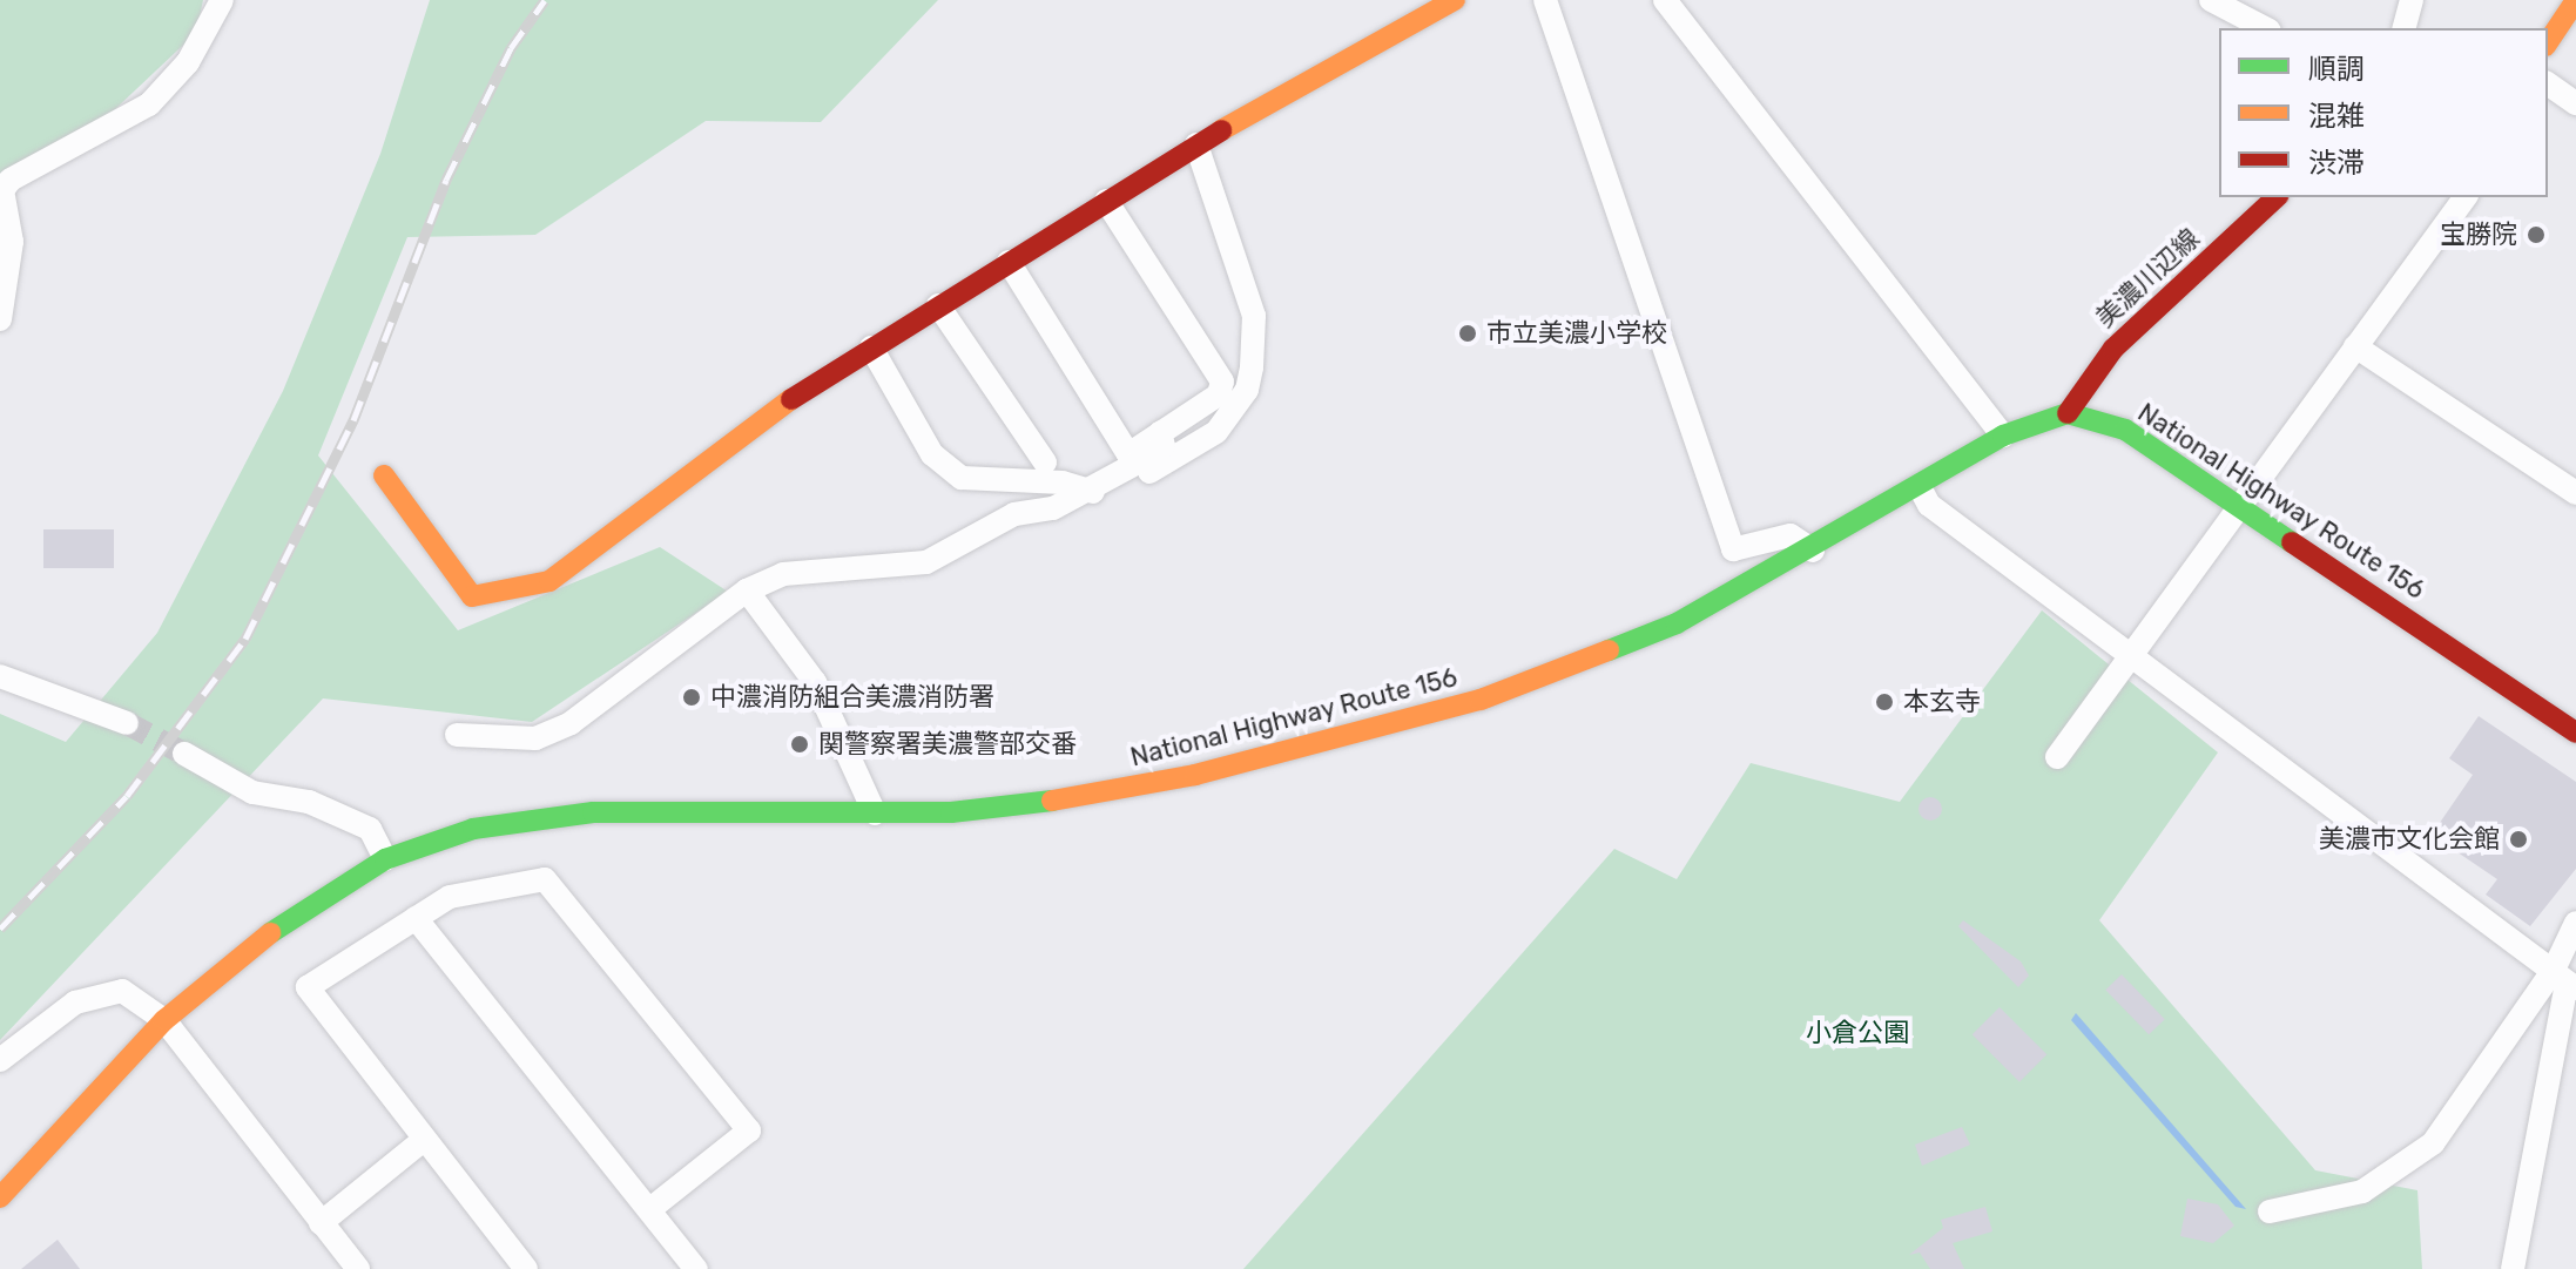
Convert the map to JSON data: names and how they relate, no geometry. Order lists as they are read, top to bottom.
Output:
{
  "streets": {
    "main road": ["美濃川辺線", "National Highway Route 156"]
  },
  "crossings": [
    ["美濃川辺線", "National Highway Route 156"]
  ],
  "parks": ["小倉公園"],
  "places": [
    "宝勝院",
    "市立美濃小学校",
    "中濃消防組合美濃消防署",
    "本玄寺",
    "関警察署美濃警部交番",
    "美濃市文化会館"
  ],
  "legend": ["順調", "混雑", "渋滞"]
}
